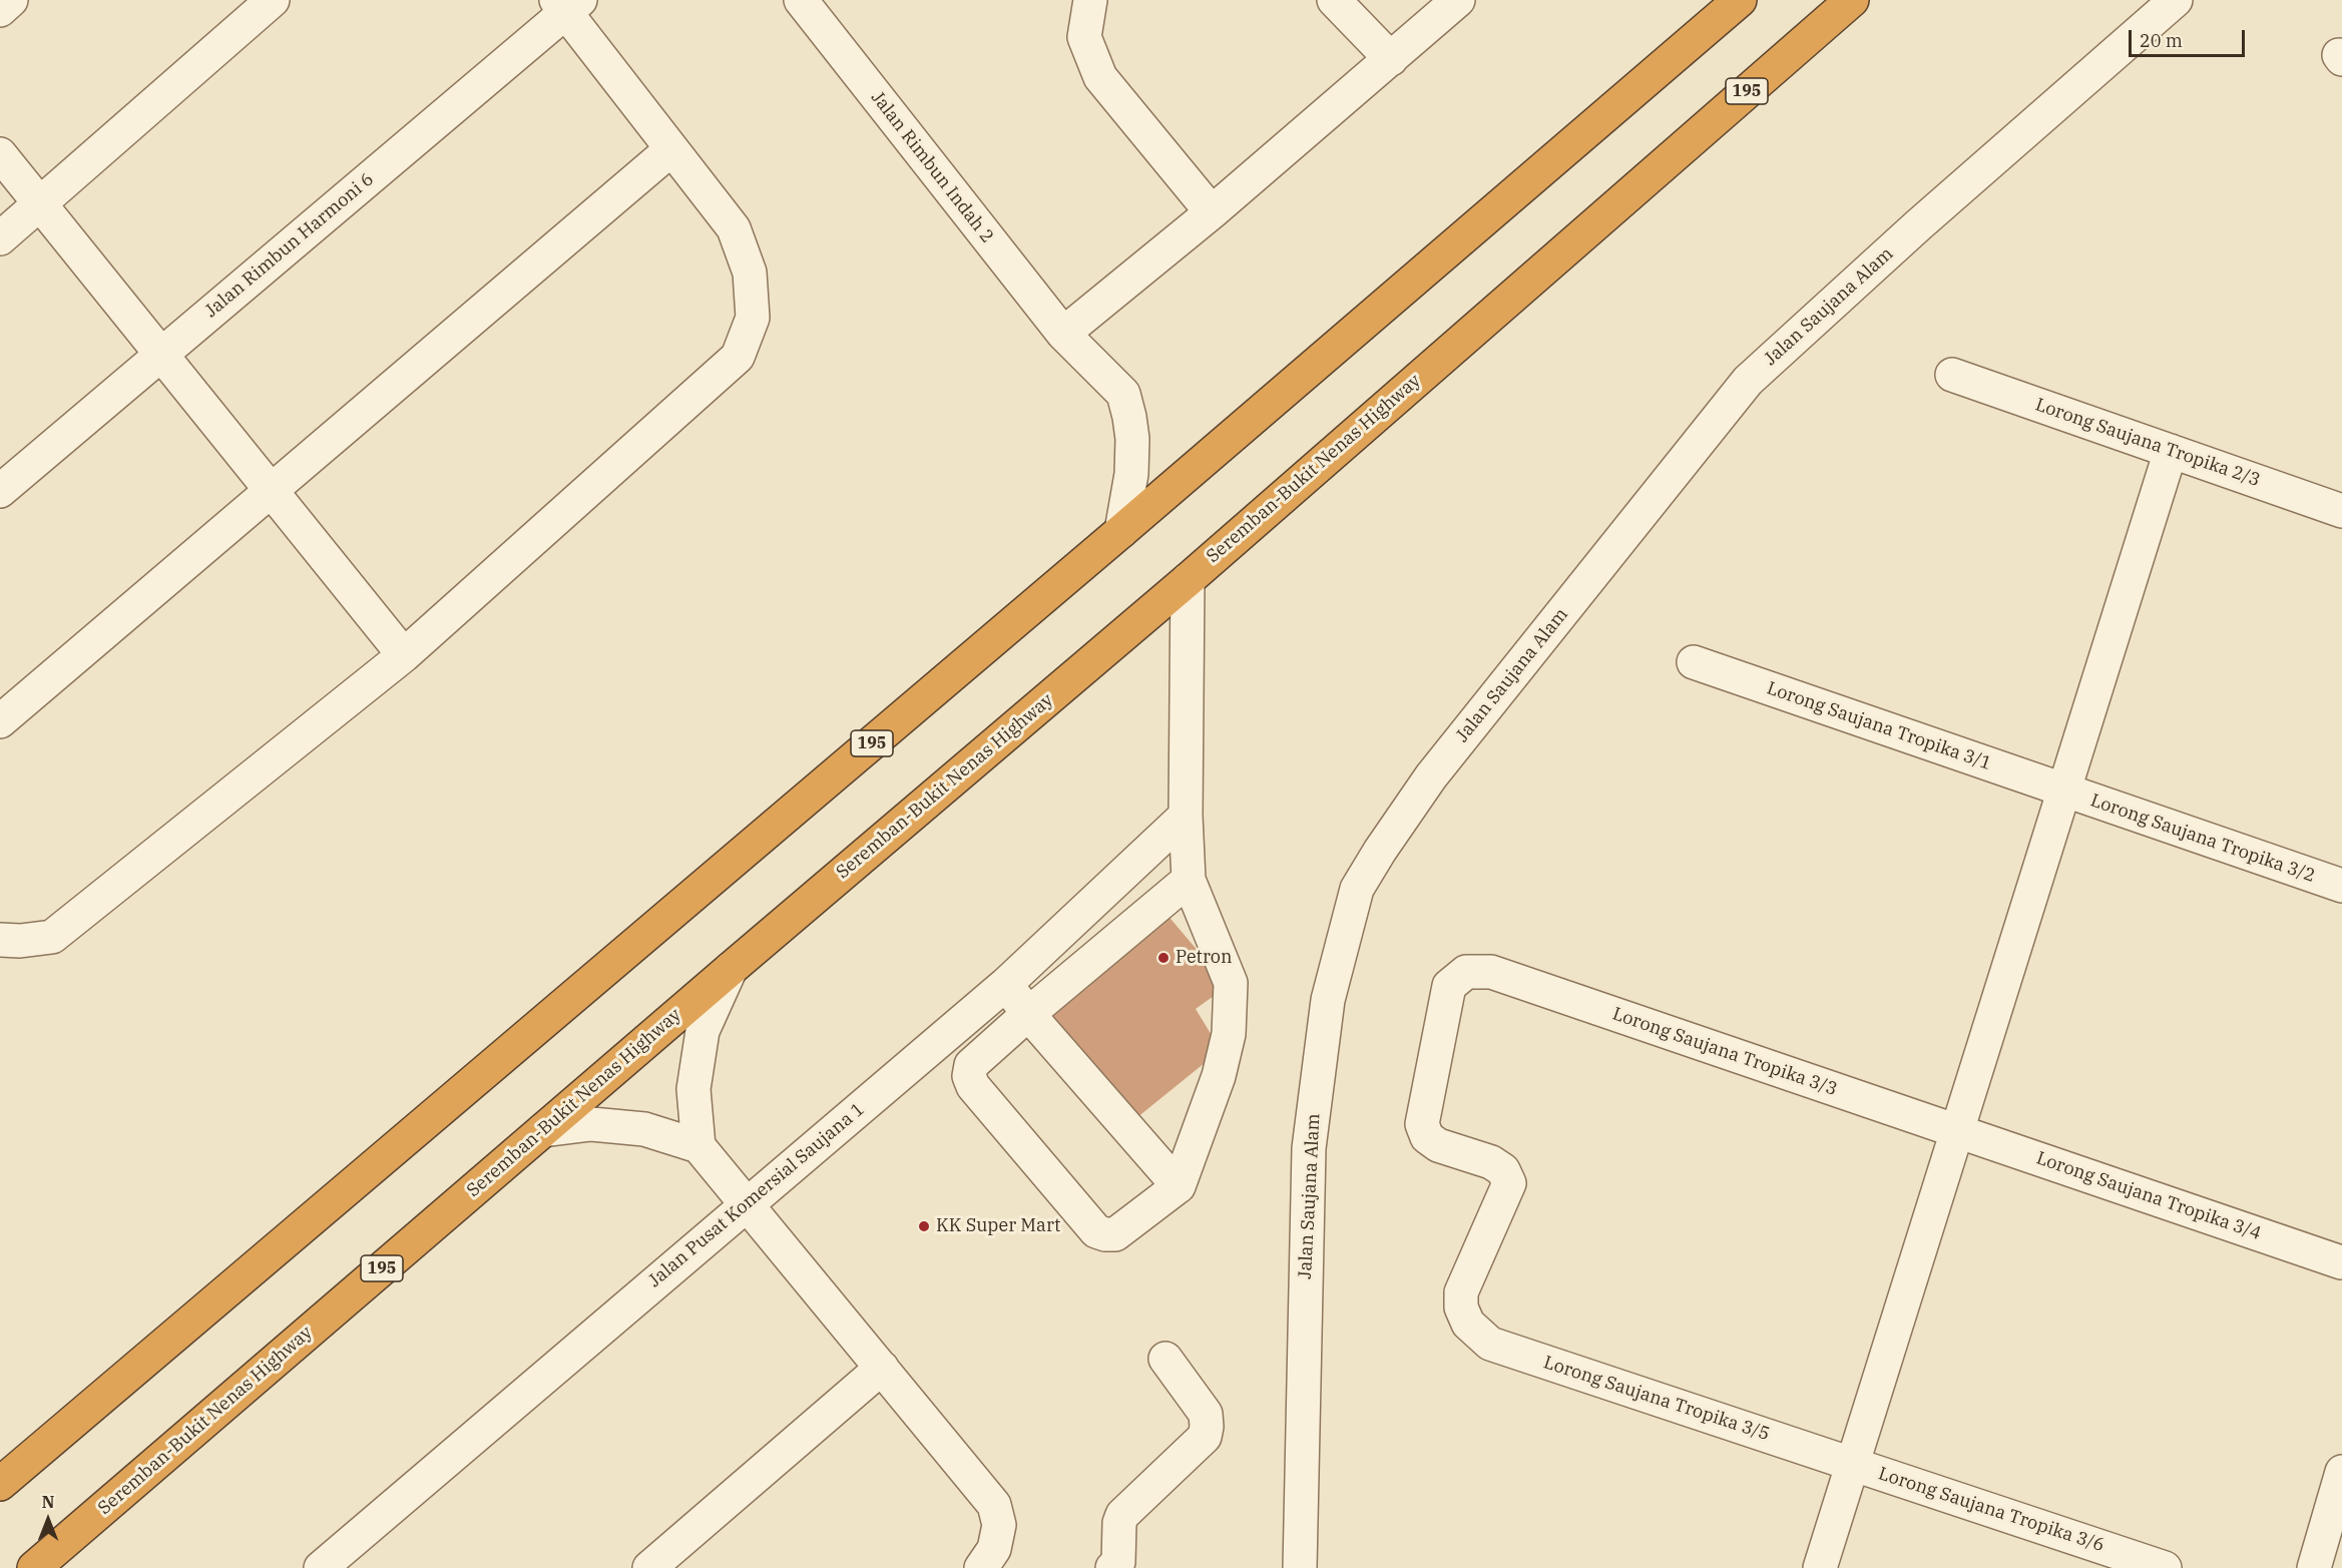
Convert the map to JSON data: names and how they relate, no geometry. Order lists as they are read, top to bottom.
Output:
{
  "streets": {
    "highway": ["195", "Seremban-Bukit Nenas Highway"],
    "street": [
      "Jalan Rimbun Indah 2",
      "Jalan Rimbun Harmoni 6",
      "Jalan Saujana Alam",
      "Lorong Saujana Tropika 2/3",
      "Lorong Saujana Tropika 3/1",
      "Lorong Saujana Tropika 3/2",
      "Lorong Saujana Tropika 3/3",
      "Jalan Pusat Komersial Saujana 1",
      "Lorong Saujana Tropika 3/4",
      "Lorong Saujana Tropika 3/5",
      "Lorong Saujana Tropika 3/6"
    ]
  },
  "crossings": [
    ["195", "Jalan Rimbun Indah 2"],
    ["Lorong Saujana Tropika 3/1", "Lorong Saujana Tropika 3/2"],
    ["Lorong Saujana Tropika 3/3", "Lorong Saujana Tropika 3/4"],
    ["Lorong Saujana Tropika 3/3", "Lorong Saujana Tropika 3/5"],
    ["Lorong Saujana Tropika 3/5", "Lorong Saujana Tropika 3/6"]
  ],
  "places": ["Petron", "KK Super Mart"],
  "scale_bar": "20 m",
  "north": "top"
}
